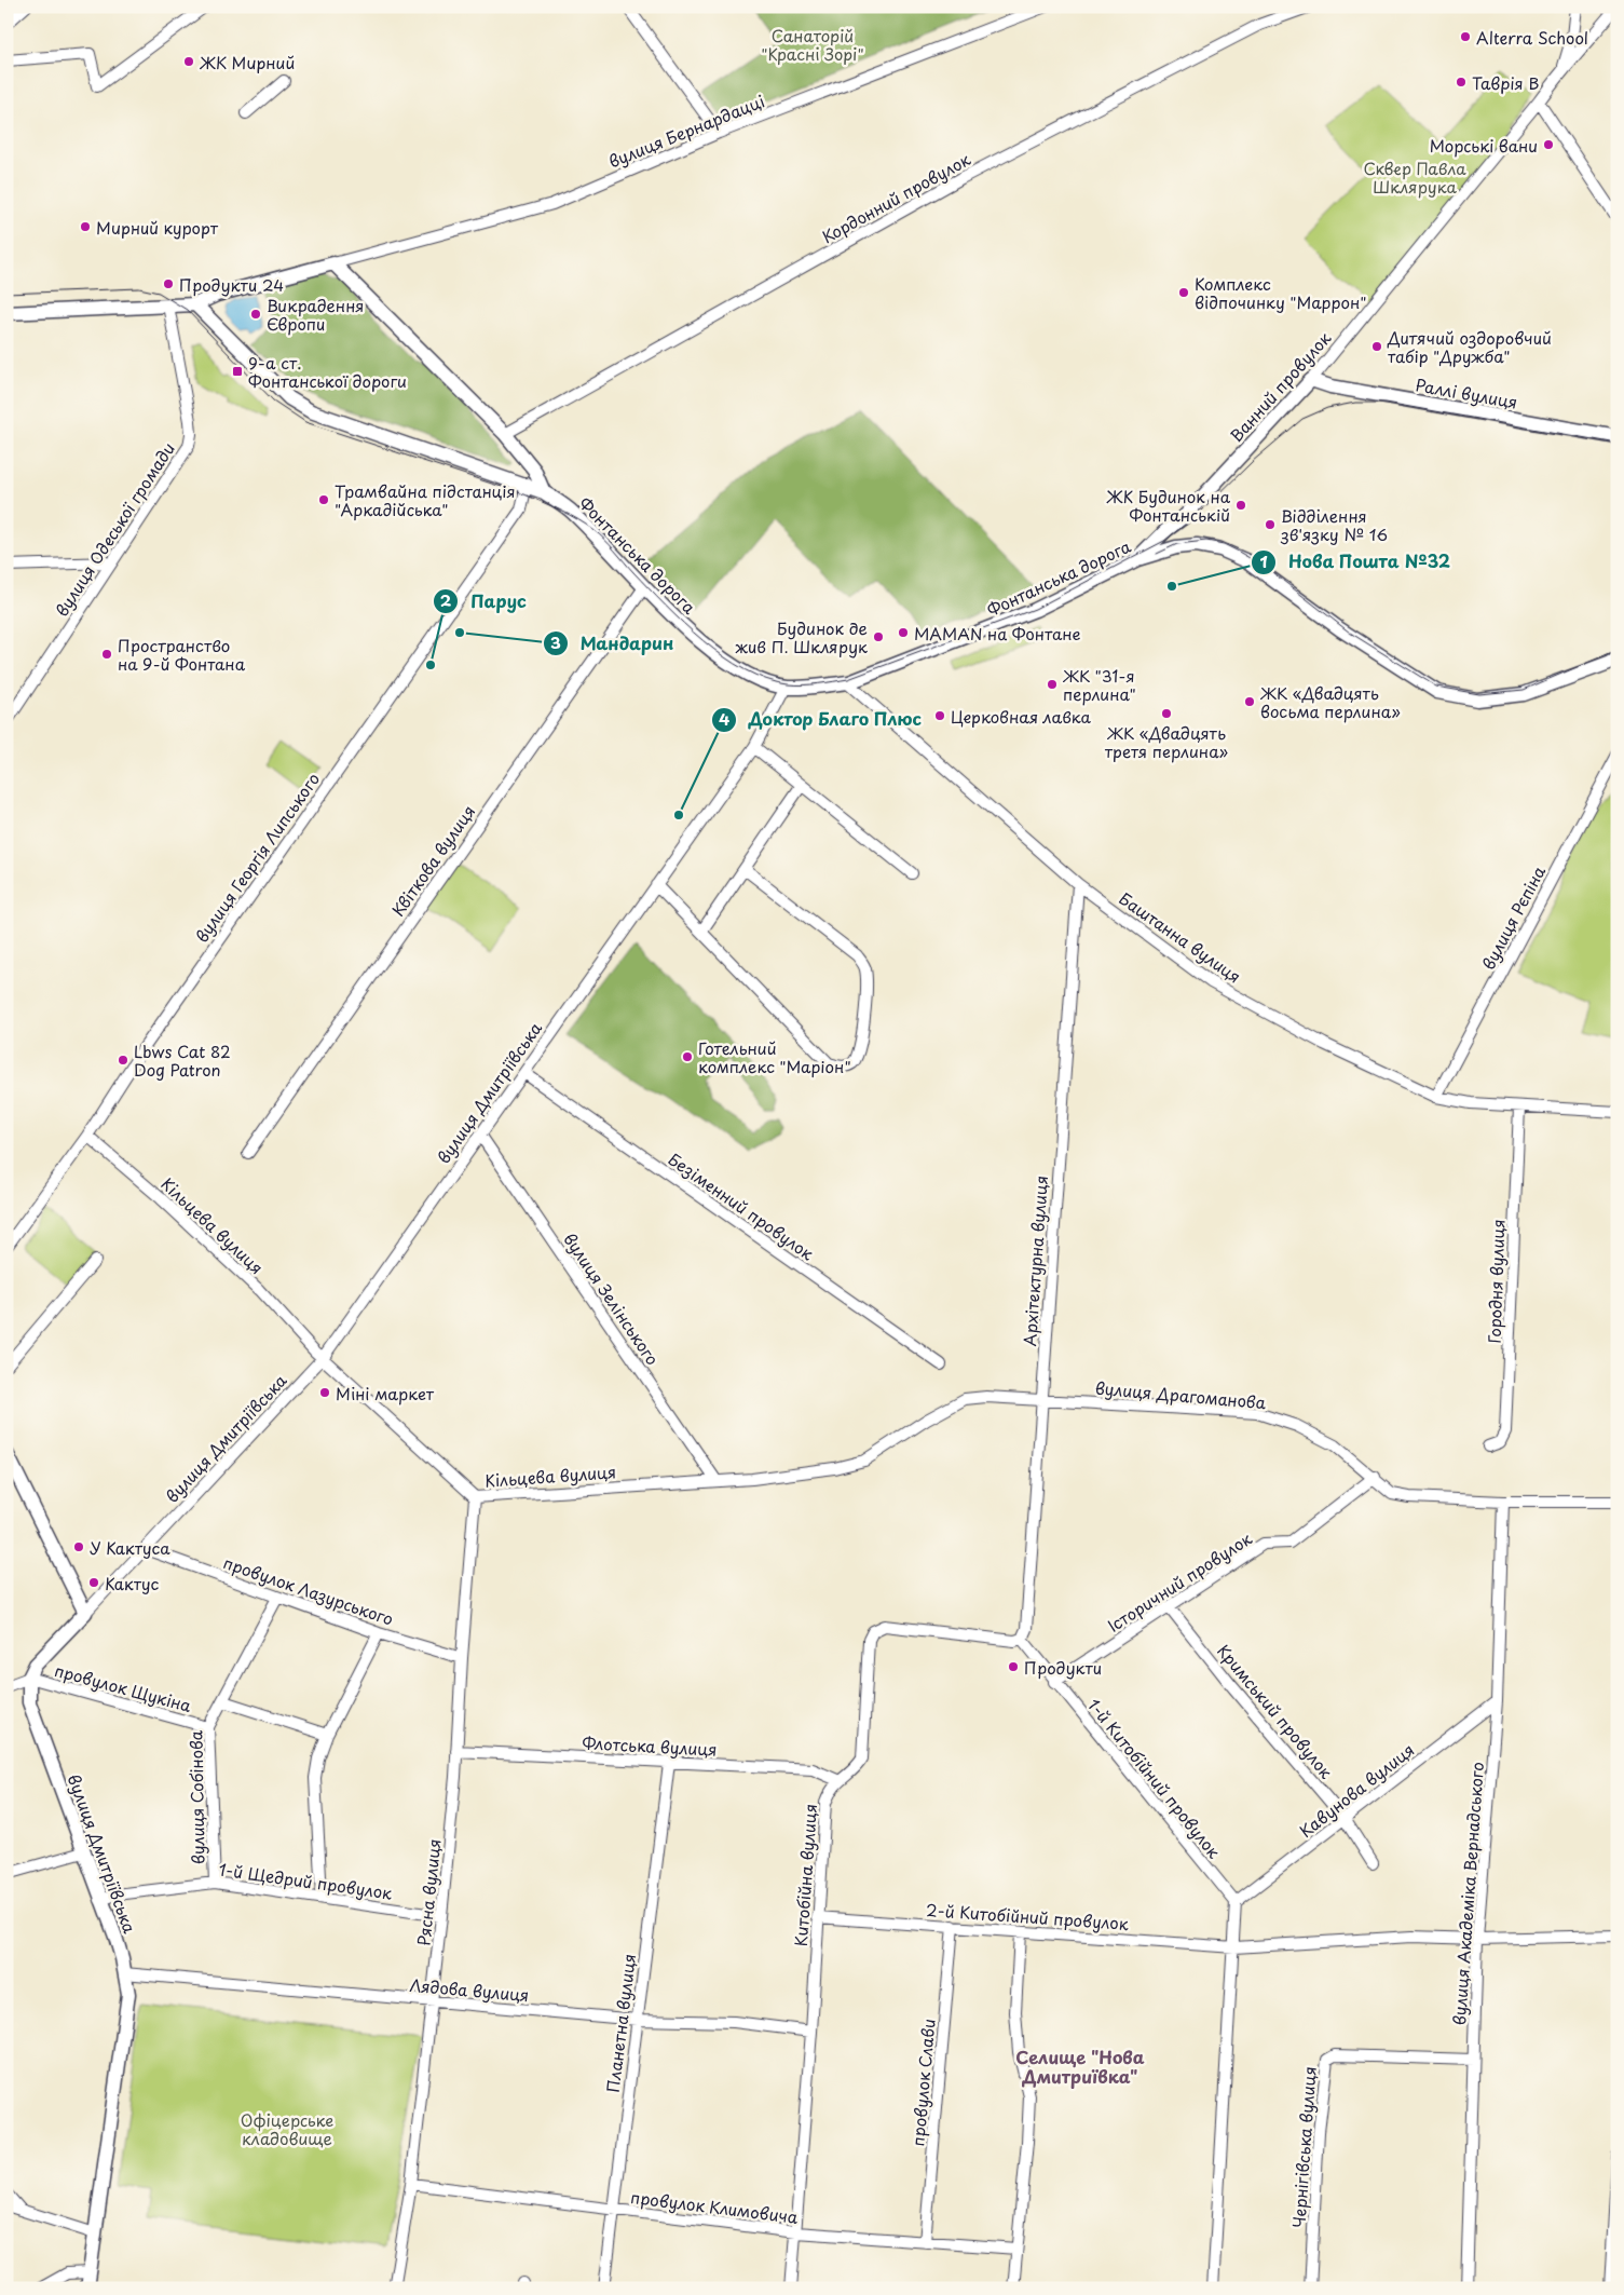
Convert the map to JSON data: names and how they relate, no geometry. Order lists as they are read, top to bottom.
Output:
{
  "streets": {
    "main road": [
      "Ванний провулок",
      "Раллі вулиця",
      "Фонтанська дорога",
      "вулиця Дмитріївська"
    ],
    "street": [
      "вулиця Бернардацці",
      "Кордонний провулок",
      "вулиця Одеської громади",
      "вулиця Георгія Липського",
      "Квіткова вулиця",
      "вулиця Рєпіна",
      "Баштанна вулиця",
      "Безіменний провулок",
      "Кільцева вулиця",
      "Архітектурна вулиця",
      "Городня вулиця",
      "вулиця Зелінського",
      "вулиця Драгоманова",
      "Історичний провулок",
      "провулок Лазурського",
      "провулок Щукіна",
      "Кримський провулок",
      "Флотська вулиця",
      "1-й Китобійний провулок",
      "Кавунова вулиця",
      "вулиця Собінова",
      "Китобійна вулиця",
      "1-й Щедрий провулок",
      "Рясна вулиця",
      "вулиця Академіка Вернадського",
      "2-й Китобійний провулок",
      "Лядова вулиця",
      "Планетна вулиця",
      "провулок Слави",
      "Чернігівська вулиця",
      "провулок Климовича"
    ]
  },
  "crossings": [
    ["Ванний провулок", "Раллі вулиця"],
    ["Ванний провулок", "Фонтанська дорога"],
    ["Фонтанська дорога", "вулиця Георгія Липського"],
    ["Фонтанська дорога", "Квіткова вулиця"],
    ["Фонтанська дорога", "Баштанна вулиця"],
    ["Фонтанська дорога", "вулиця Дмитріївська"],
    ["вулиця Георгія Липського", "Кільцева вулиця"],
    ["вулиця Рєпіна", "Баштанна вулиця"],
    ["Баштанна вулиця", "Архітектурна вулиця"],
    ["Баштанна вулиця", "Городня вулиця"],
    ["вулиця Дмитріївська", "Безіменний провулок"],
    ["вулиця Дмитріївська", "Кільцева вулиця"],
    ["вулиця Дмитріївська", "вулиця Зелінського"],
    ["вулиця Дмитріївська", "провулок Лазурського"],
    ["вулиця Дмитріївська", "провулок Щукіна"],
    ["вулиця Дмитріївська", "1-й Щедрий провулок"],
    ["вулиця Дмитріївська", "Лядова вулиця"],
    ["Кільцева вулиця", "Архітектурна вулиця"],
    ["Кільцева вулиця", "вулиця Зелінського"],
    ["Кільцева вулиця", "вулиця Драгоманова"],
    ["Кільцева вулиця", "Рясна вулиця"],
    ["Архітектурна вулиця", "вулиця Драгоманова"],
    ["Архітектурна вулиця", "1-й Китобійний провулок"],
    ["Архітектурна вулиця", "Китобійна вулиця"],
    ["вулиця Драгоманова", "Історичний провулок"],
    ["вулиця Драгоманова", "вулиця Академіка Вернадського"],
    ["Історичний провулок", "Кримський провулок"],
    ["Історичний провулок", "1-й Китобійний провулок"],
    ["провулок Лазурського", "вулиця Собінова"],
    ["провулок Лазурського", "Рясна вулиця"],
    ["провулок Щукіна", "вулиця Собінова"],
    ["Кримський провулок", "Кавунова вулиця"],
    ["Флотська вулиця", "Китобійна вулиця"],
    ["Флотська вулиця", "Рясна вулиця"],
    ["Флотська вулиця", "Планетна вулиця"],
    ["1-й Китобійний провулок", "Кавунова вулиця"],
    ["1-й Китобійний провулок", "Китобійна вулиця"],
    ["Кавунова вулиця", "вулиця Академіка Вернадського"],
    ["вулиця Собінова", "1-й Щедрий провулок"],
    ["Китобійна вулиця", "2-й Китобійний провулок"],
    ["Китобійна вулиця", "Лядова вулиця"],
    ["Китобійна вулиця", "провулок Климовича"],
    ["1-й Щедрий провулок", "Рясна вулиця"],
    ["Рясна вулиця", "Лядова вулиця"],
    ["Рясна вулиця", "провулок Климовича"],
    ["вулиця Академіка Вернадського", "2-й Китобійний провулок"],
    ["вулиця Академіка Вернадського", "Чернігівська вулиця"],
    ["2-й Китобійний провулок", "провулок Слави"],
    ["Лядова вулиця", "Планетна вулиця"],
    ["Планетна вулиця", "провулок Климовича"],
    ["провулок Слави", "провулок Климовича"]
  ],
  "districts": ["Селище \"Нова Дмитриївка\""],
  "parks": ["Санаторій \"Красні Зорі\"", "Сквер Павла Шклярука", "Офіцерське кладовище"],
  "places": {
    "other": [
      "Alterra School",
      "ЖК Мирний",
      "Таврія В",
      "Морські вани",
      "Мирний курорт",
      "Продукти 24",
      "Комплекс відпочинку \"Маррон\"",
      "Викрадення Європи",
      "Дитячий оздоровчий табір \"Дружба\"",
      "Трамвайна підстанція \"Аркадійська\"",
      "ЖК Будинок на Фонтанській",
      "Відділення зв'язку № 16",
      "Нова Пошта №32",
      "Мандарин",
      "MAMAN на Фонтане",
      "Будинок де жив П. Шклярук",
      "Пространство на 9-й Фонтана",
      "Парус",
      "ЖК \"31-я перлина\"",
      "ЖК «Двадцять восьма перлина»",
      "ЖК «Двадцять третя перлина»",
      "Церковная лавка",
      "Доктор Благо Плюс",
      "Готельний комплекс \"Маріон\"",
      "Lbws Cat 82 Dog Patron",
      "Міні маркет",
      "У Кактуса",
      "Кактус",
      "Продукти"
    ],
    "transit": ["9-а ст. Фонтанської дороги"]
  }
}
